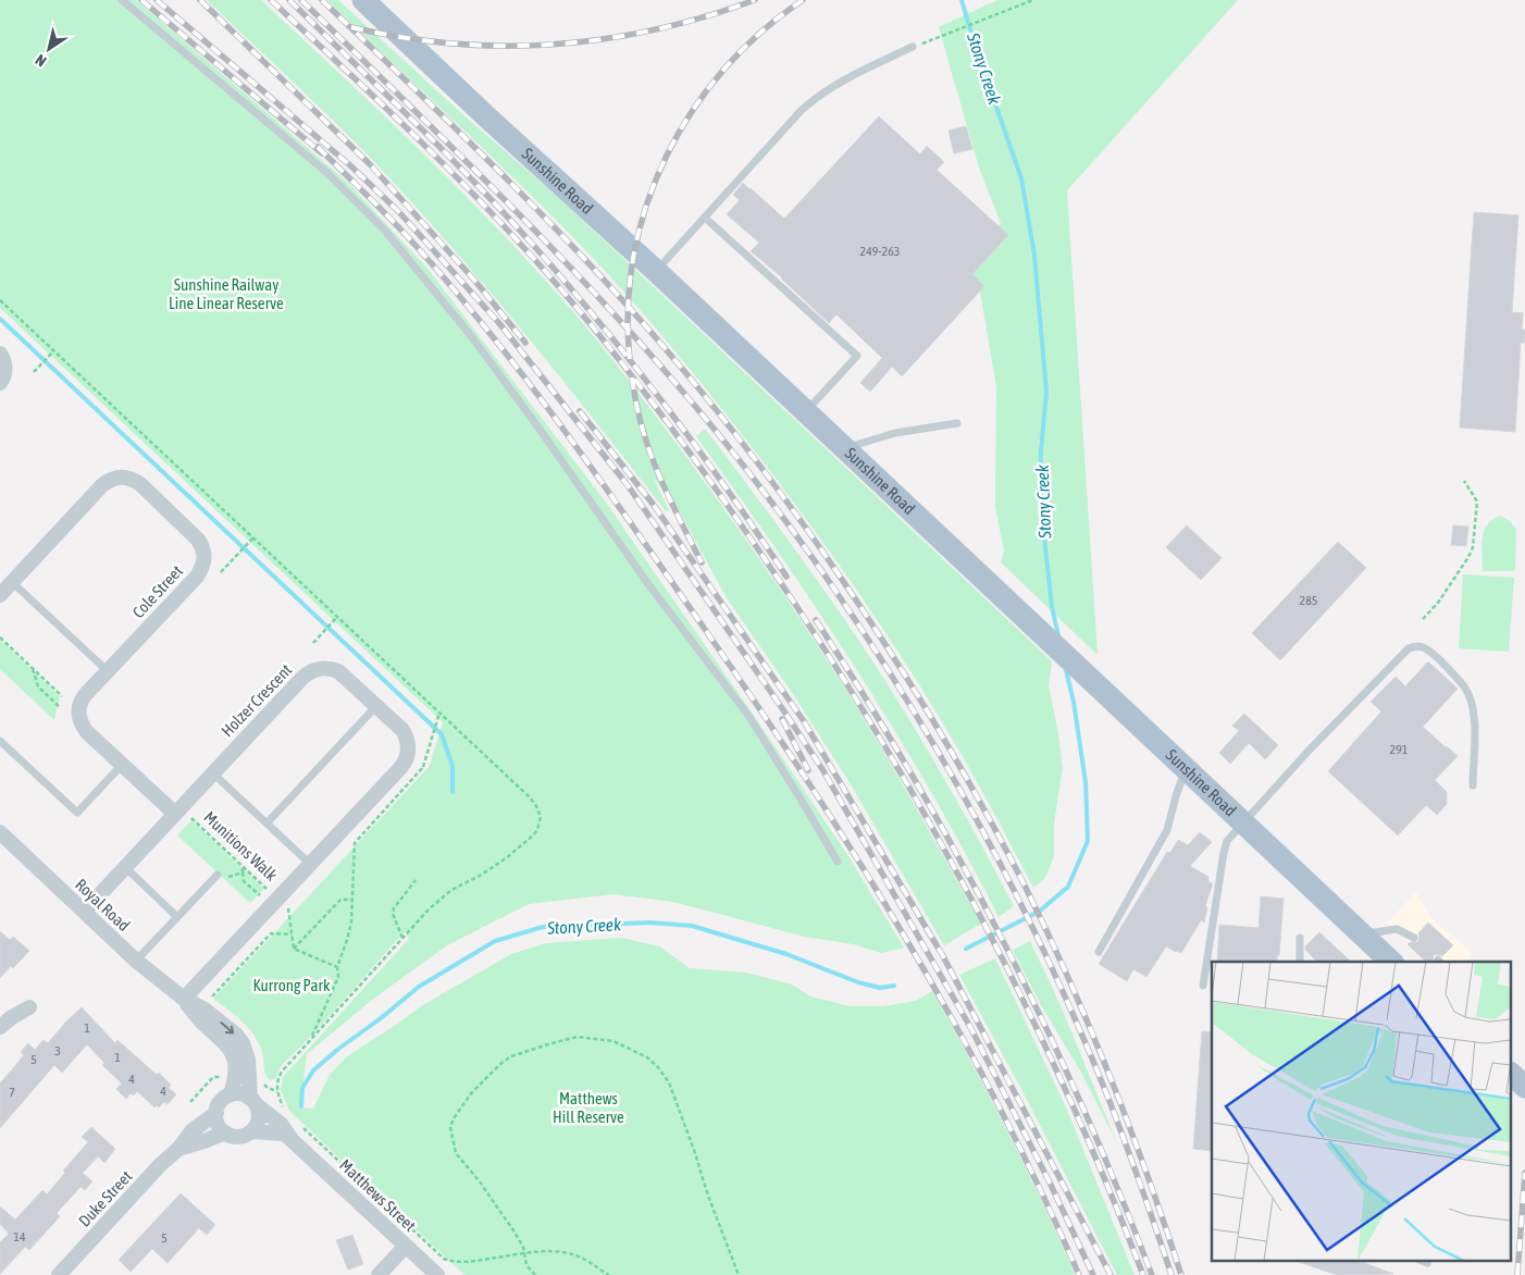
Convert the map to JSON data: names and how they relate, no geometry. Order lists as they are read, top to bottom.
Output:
{
  "streets": {
    "main road": ["Sunshine Road"],
    "street": [
      "Cole Street",
      "Holzer Crescent",
      "Royal Road",
      "Matthews Street",
      "Duke Street"
    ],
    "path": ["Munitions Walk"]
  },
  "crossings": [
    ["Cole Street", "Holzer Crescent"],
    ["Holzer Crescent", "Royal Road"],
    ["Royal Road", "Matthews Street"],
    ["Royal Road", "Duke Street"],
    ["Matthews Street", "Duke Street"]
  ],
  "water": ["Stony Creek"],
  "parks": ["Sunshine Railway Line Linear Reserve", "Kurrong Park", "Matthews Hill Reserve"],
  "house_numbers": [
    "249-263",
    "285",
    "291",
    "1",
    "3",
    "1",
    "5",
    "4",
    "4",
    "7",
    "14",
    "5"
  ],
  "north": "bottom left"
}
